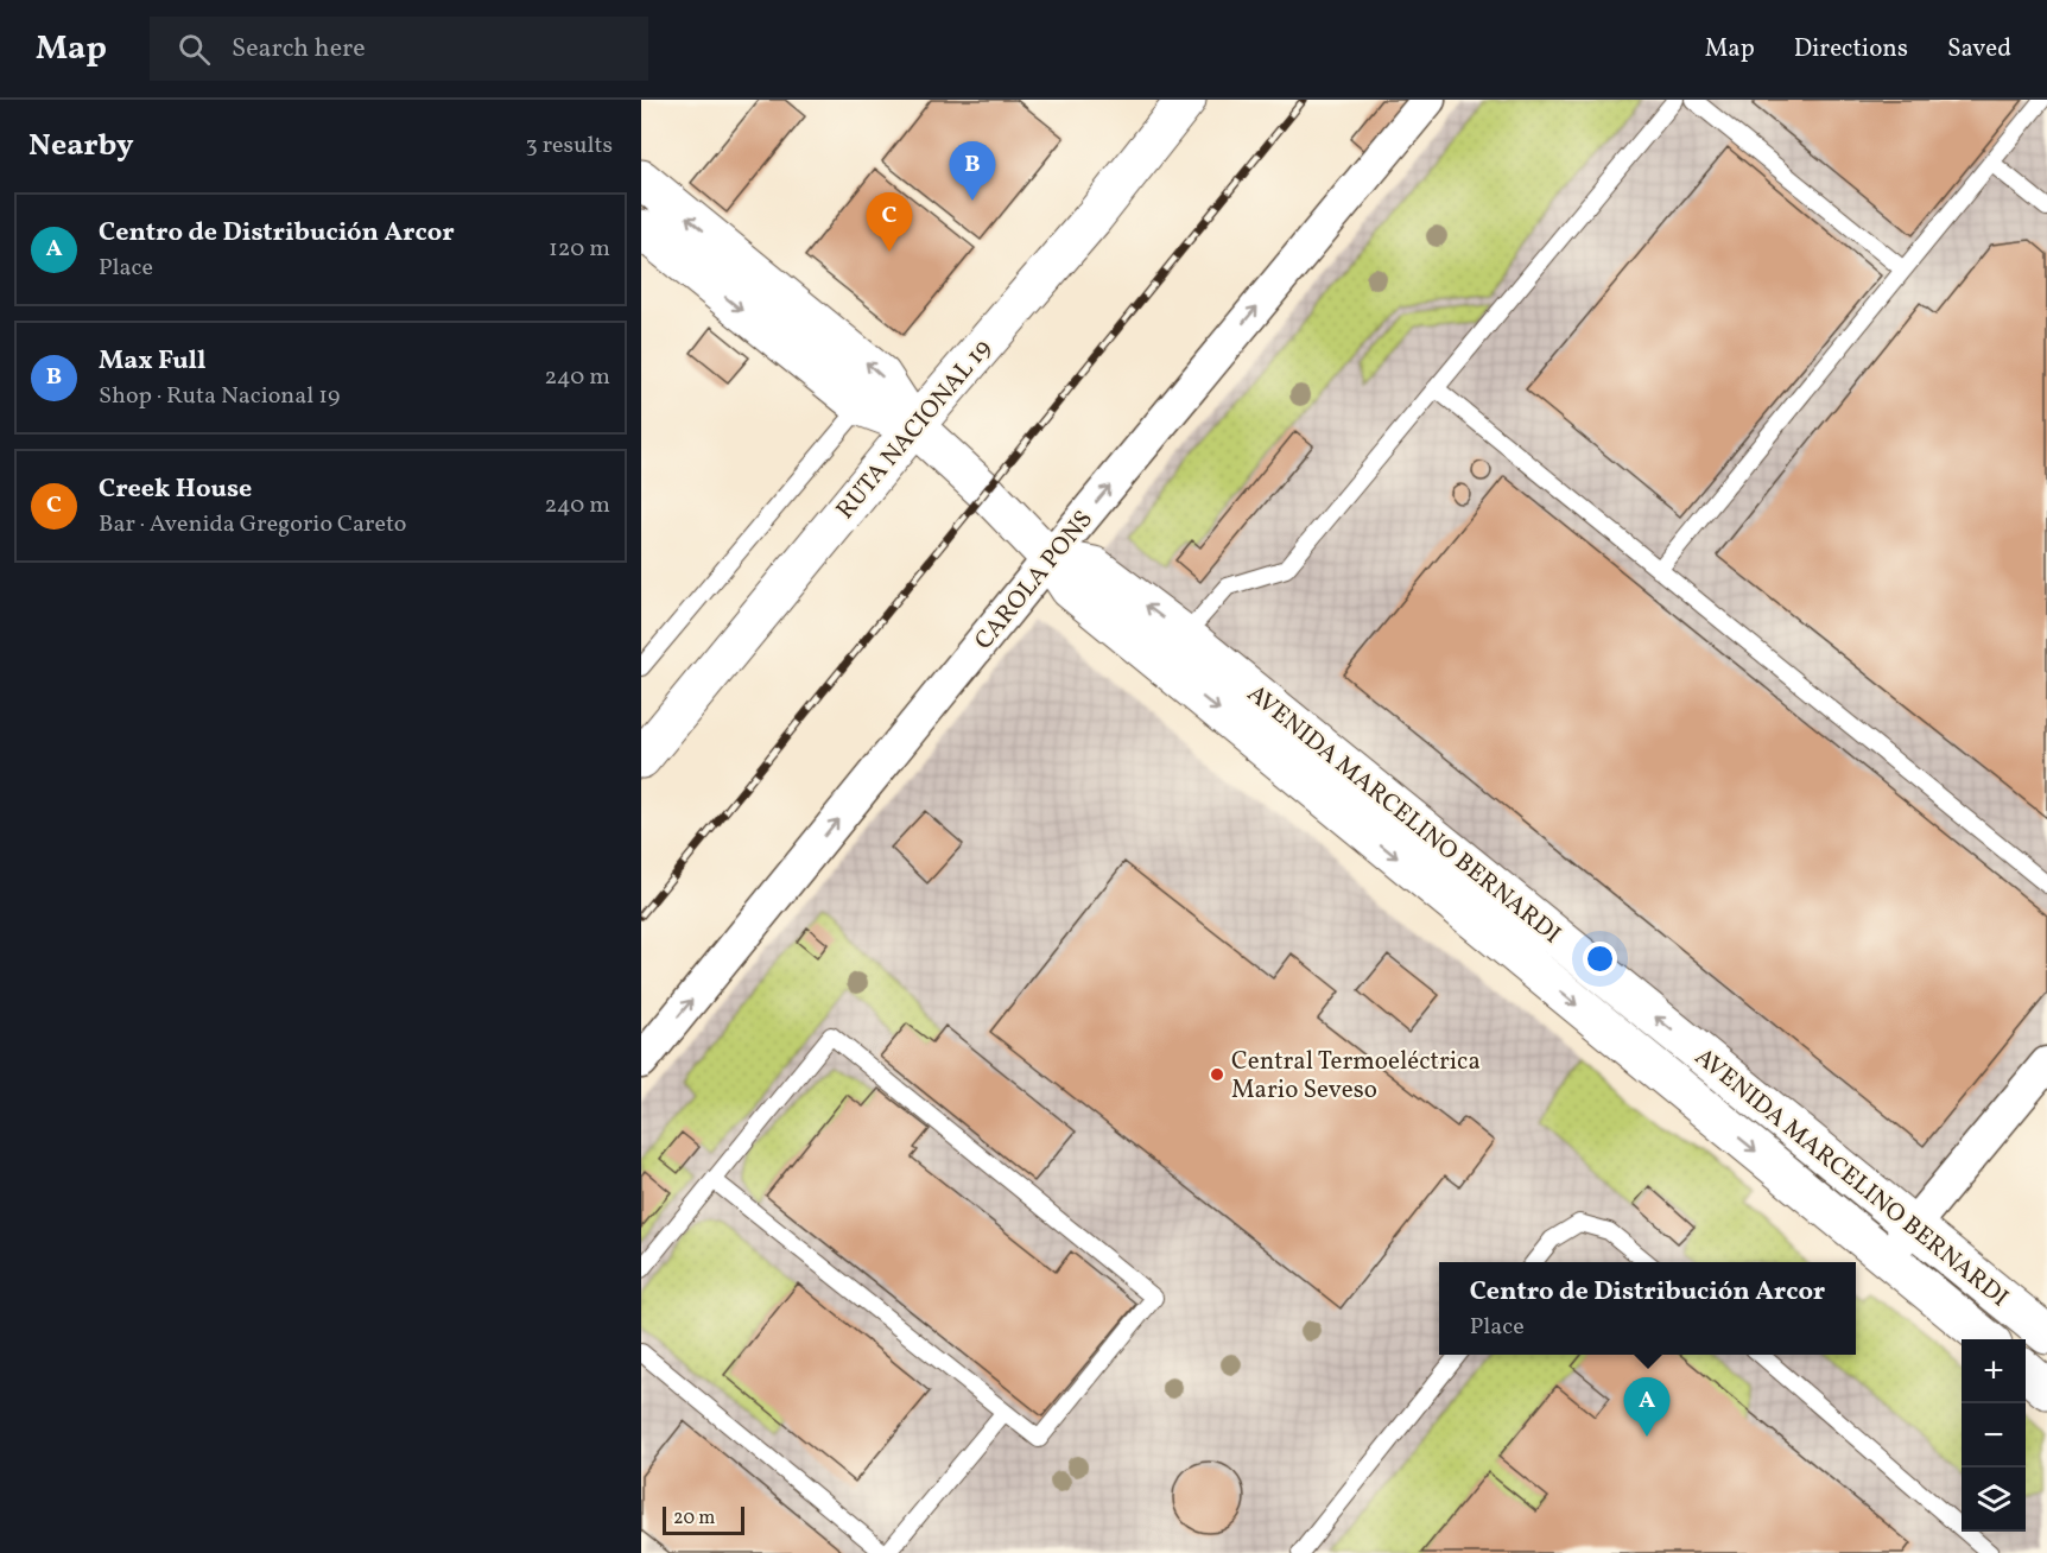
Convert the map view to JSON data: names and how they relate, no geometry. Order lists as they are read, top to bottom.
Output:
{
  "streets": {
    "main road": ["RUTA NACIONAL 19", "AVENIDA MARCELINO BERNARDI"],
    "street": ["CAROLA PONS"]
  },
  "crossings": [
    ["CAROLA PONS", "AVENIDA MARCELINO BERNARDI"]
  ],
  "one_way": ["CAROLA PONS"],
  "places": ["Central Termoeléctrica Mario Seveso"],
  "scale_bar": "20 m",
  "page": {
    "header": "Map",
    "search": "Search here",
    "nav": ["Map", "Directions", "Saved"],
    "heading": ["Nearby", "3 results"],
    "pins": ["B", "C", "A"],
    "list": [
      {
        "mark": "A",
        "name": "Centro de Distribución Arcor",
        "note": "Place",
        "value": "120 m"
      },
      {
        "mark": "B",
        "name": "Max Full",
        "note": "Shop · Ruta Nacional 19",
        "value": "240 m"
      },
      {
        "mark": "C",
        "name": "Creek House",
        "note": "Bar · Avenida Gregorio Careto",
        "value": "240 m"
      }
    ],
    "popup": ["Centro de Distribución Arcor", "Place"],
    "map_buttons": ["+", "−"],
    "scale": "20 m"
  }
}
